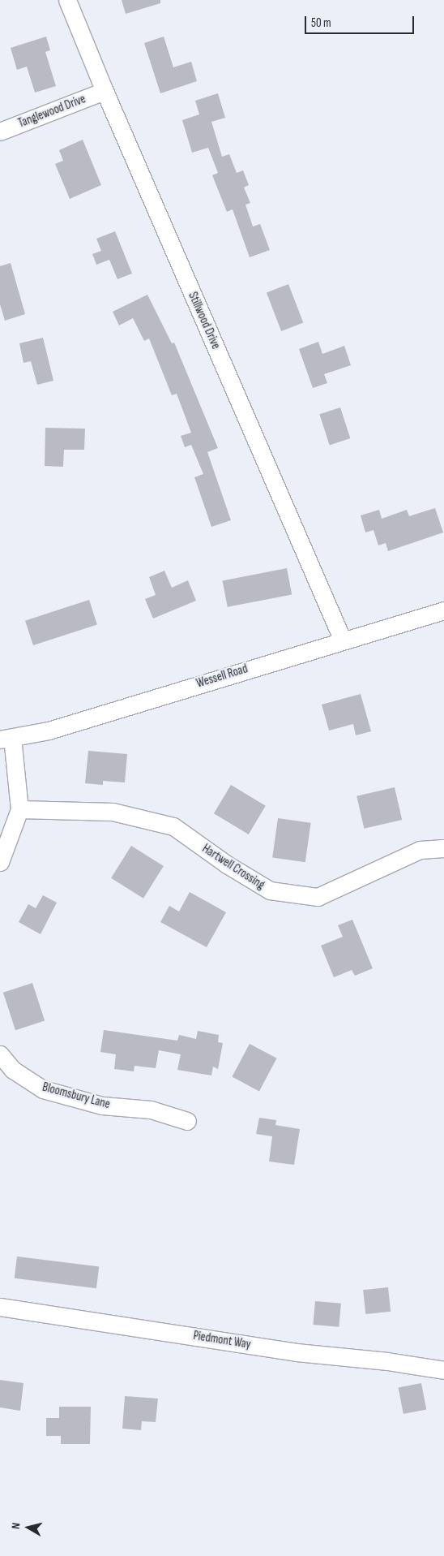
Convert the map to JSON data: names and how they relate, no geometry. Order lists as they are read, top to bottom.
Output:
{
  "streets": {
    "street": [
      "Tanglewood Drive",
      "Stillwood Drive",
      "Wessell Road",
      "Hartwell Crossing",
      "Bloomsbury Lane",
      "Piedmont Way"
    ]
  },
  "crossings": [
    ["Tanglewood Drive", "Stillwood Drive"],
    ["Stillwood Drive", "Wessell Road"]
  ],
  "scale_bar": "50 m",
  "north": "left"
}
